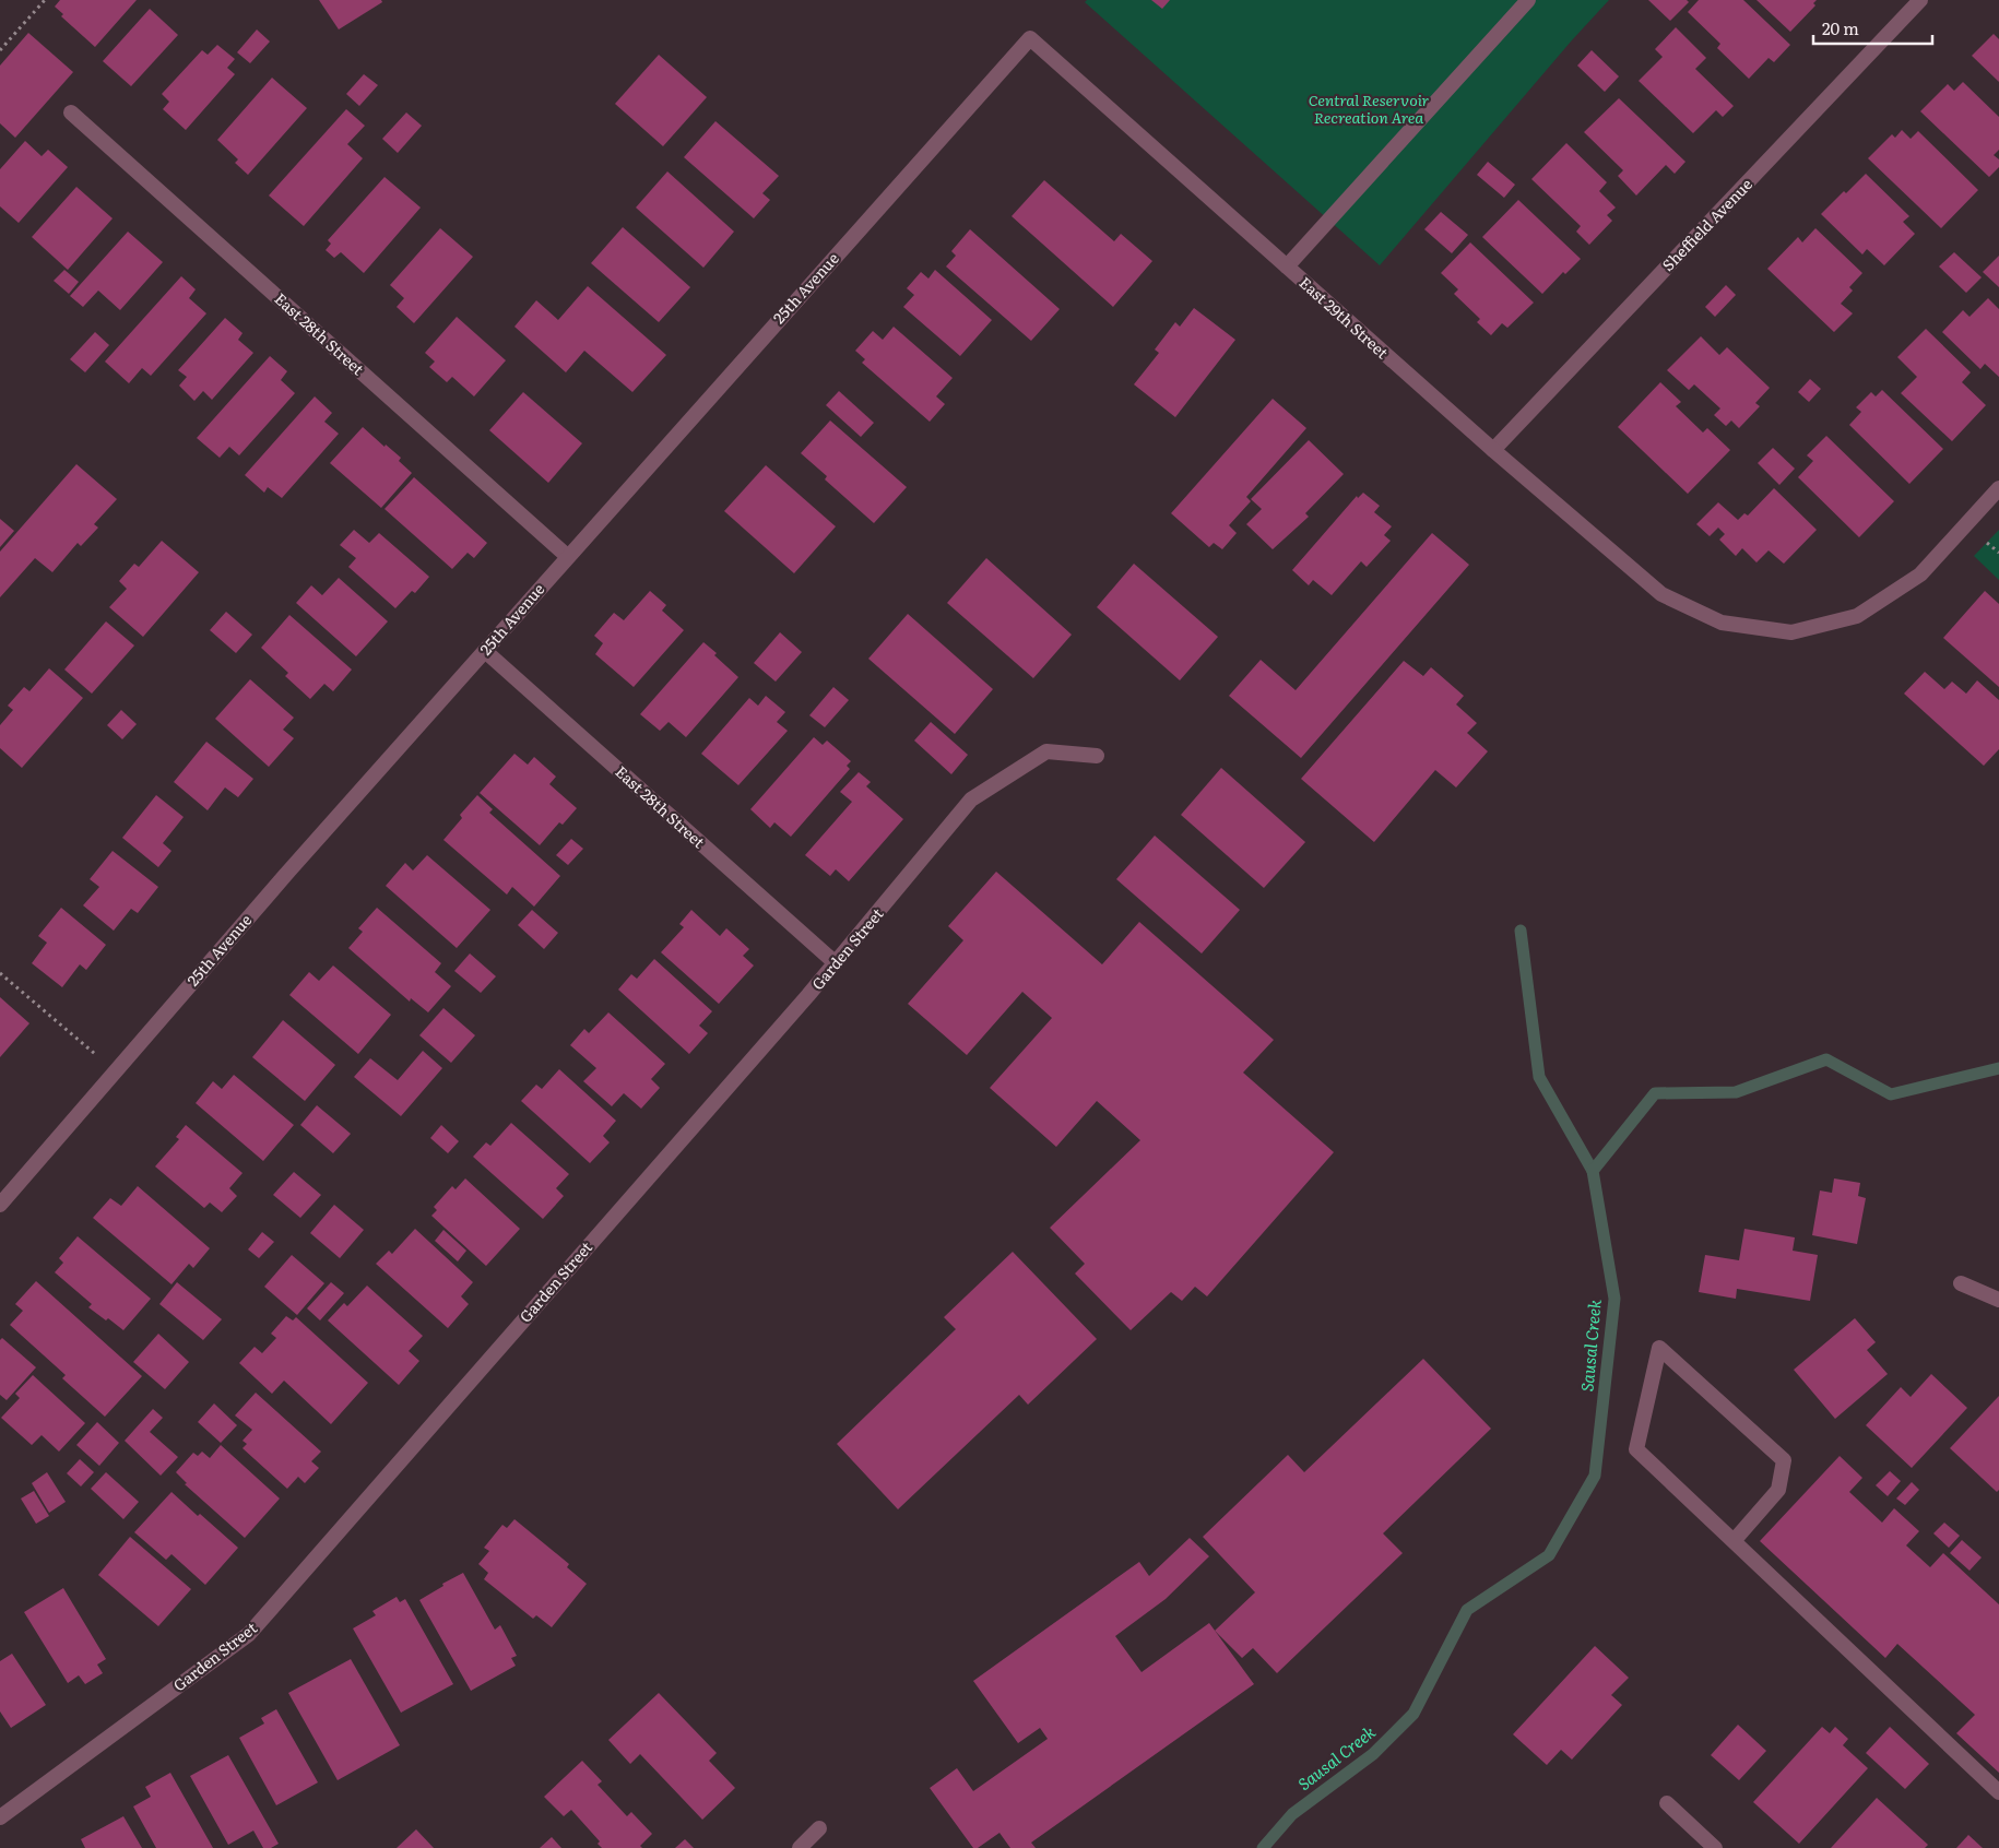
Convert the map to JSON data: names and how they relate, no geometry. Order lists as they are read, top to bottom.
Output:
{
  "streets": {
    "street": [
      "Sheffield Avenue",
      "25th Avenue",
      "East 29th Street",
      "East 28th Street",
      "Garden Street"
    ]
  },
  "crossings": [
    ["Sheffield Avenue", "East 29th Street"],
    ["25th Avenue", "East 29th Street"],
    ["25th Avenue", "East 28th Street"],
    ["East 28th Street", "Garden Street"]
  ],
  "water": ["Sausal Creek"],
  "parks": ["Central Reservoir Recreation Area"],
  "scale_bar": "20 m"
}
